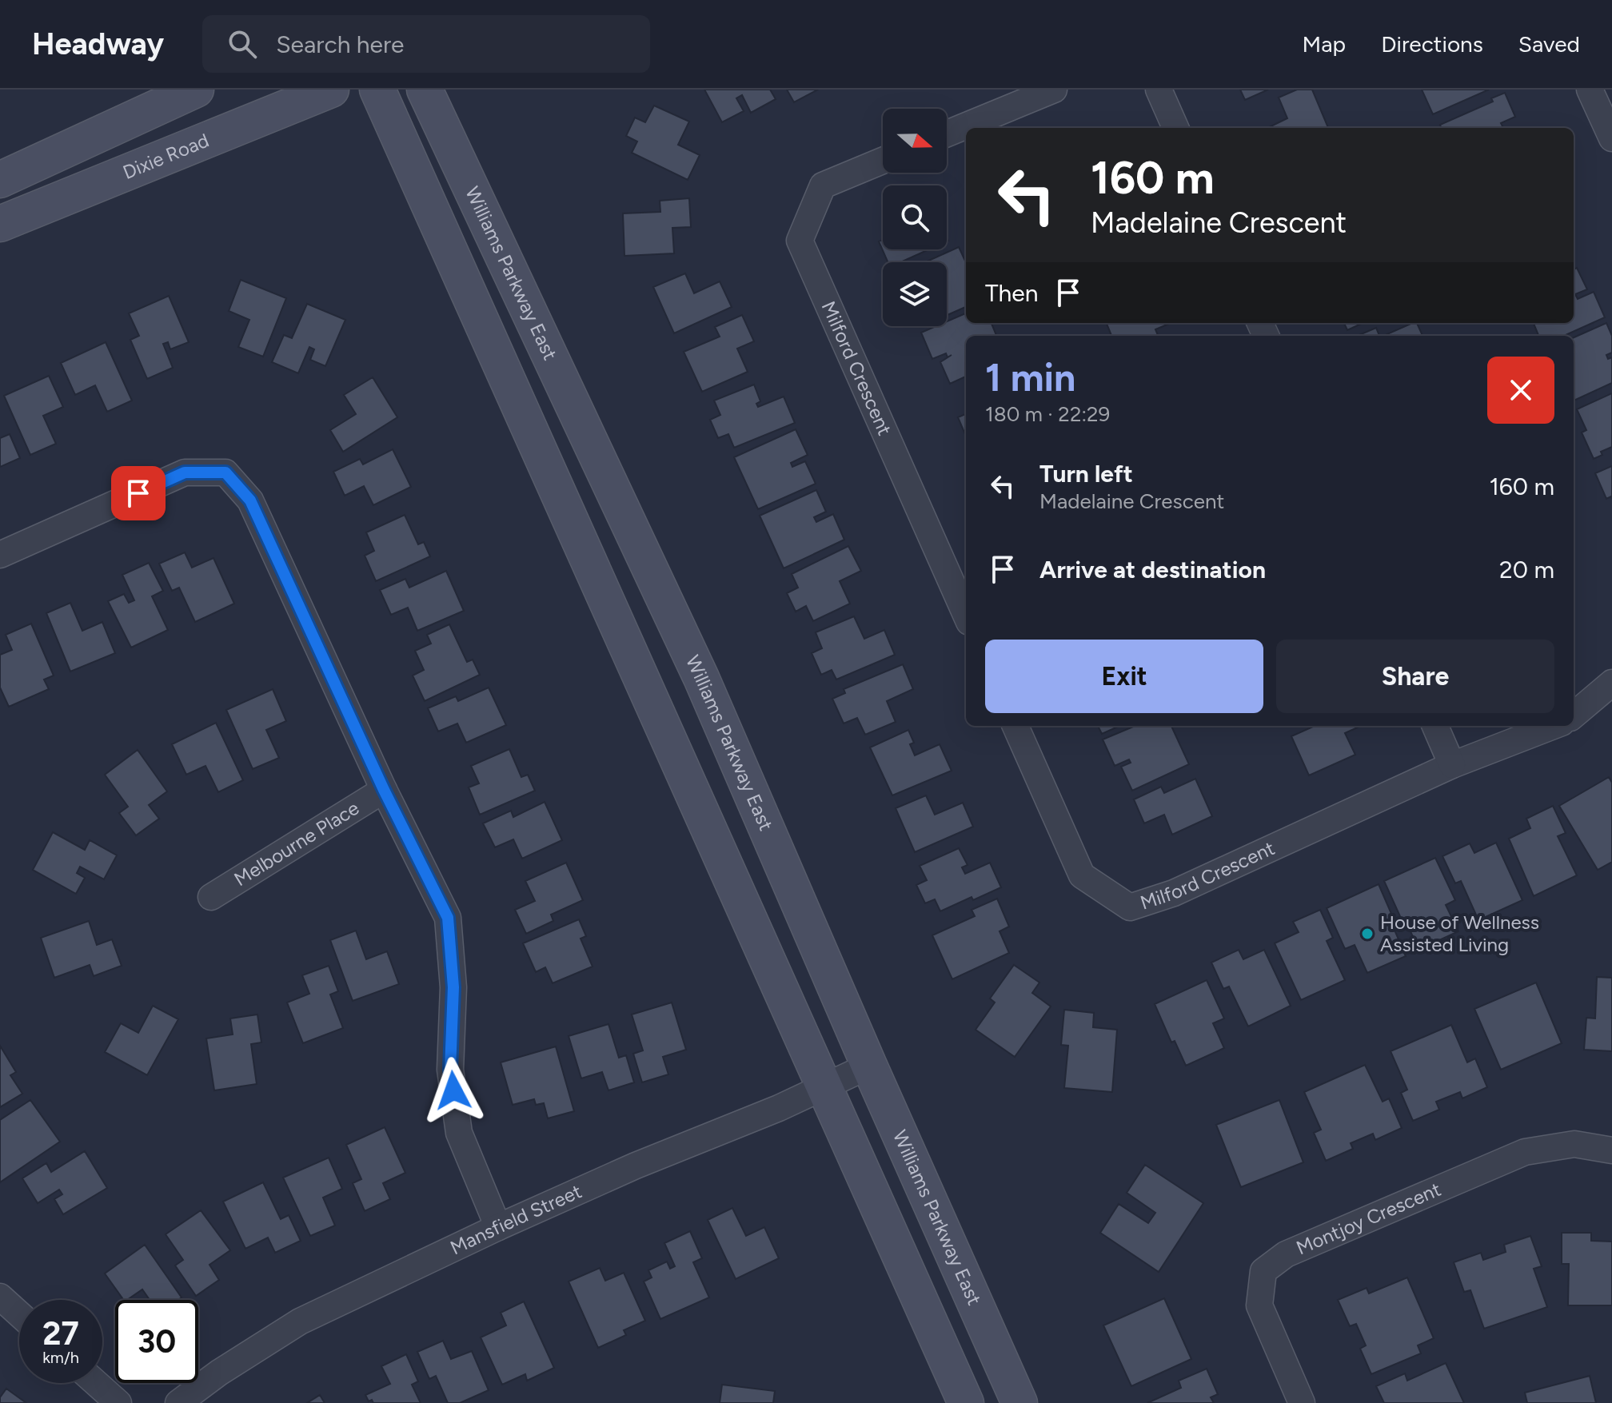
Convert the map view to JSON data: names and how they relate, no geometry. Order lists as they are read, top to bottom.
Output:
{
  "streets": {
    "main road": ["Dixie Road", "Williams Parkway East"],
    "street": [
      "Milford Crescent",
      "Melbourne Place",
      "Montjoy Crescent",
      "Mansfield Street"
    ]
  },
  "crossings": [
    ["Williams Parkway East", "Mansfield Street"]
  ],
  "places": ["House of Wellness Assisted Living"],
  "north": "right",
  "page": {
    "header": "Headway",
    "search": "Search here",
    "nav": ["Map", "Directions", "Saved"],
    "turn": ["160 m", "Madelaine Crescent"],
    "then": "Then",
    "heading": ["1 min", "180 m · 22:29"],
    "list": [
      {
        "name": "Turn left",
        "note": "Madelaine Crescent",
        "value": "160 m"
      },
      {
        "name": "Arrive at destination",
        "value": "20 m"
      }
    ],
    "buttons": ["Exit", "Share"],
    "speed": "27 km/h",
    "limit": "30"
  }
}
